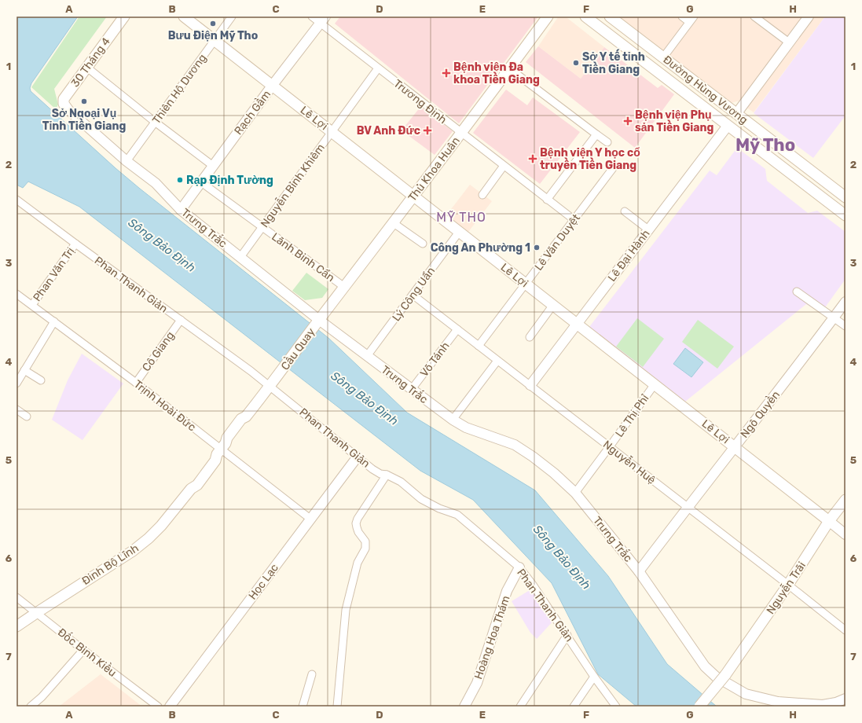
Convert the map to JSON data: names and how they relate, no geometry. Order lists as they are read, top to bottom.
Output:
{
  "streets": {
    "main road": [
      "30 Tháng 4",
      "Đường Hùng Vương",
      "Lê Lợi",
      "Thủ Khoa Huân",
      "Cầu Quay",
      "Đinh Bộ Lĩnh",
      "Nguyễn Trãi"
    ],
    "street": [
      "Thiên Hộ Dương",
      "Trương Định",
      "Rạch Gầm",
      "Nguyễn Bỉnh Khiêm",
      "Trưng Trắc",
      "Lê Văn Duyệt",
      "Lê Đại Hành",
      "Lãnh Binh Cẩn",
      "Phan Văn Trị",
      "Phan Thanh Giản",
      "Lý Công Uẩn",
      "Cô Giang",
      "Võ Tánh",
      "Trịnh Hoài Đức",
      "Ngô Quyền",
      "Lê Thị Phỉ",
      "Nguyễn Huệ",
      "Học Lạc",
      "Hoàng Hoa Thám",
      "Đốc Binh Kiều"
    ]
  },
  "crossings": [
    ["30 Tháng 4", "Trưng Trắc"],
    ["Thiên Hộ Dương", "Lê Lợi"],
    ["Thiên Hộ Dương", "Trưng Trắc"],
    ["Đường Hùng Vương", "Lê Đại Hành"],
    ["Trương Định", "Rạch Gầm"],
    ["Trương Định", "Thủ Khoa Huân"],
    ["Trương Định", "Nguyễn Bỉnh Khiêm"],
    ["Trương Định", "Lê Văn Duyệt"],
    ["Rạch Gầm", "Lê Lợi"],
    ["Rạch Gầm", "Trưng Trắc"],
    ["Rạch Gầm", "Lãnh Binh Cẩn"],
    ["Lê Lợi", "Thủ Khoa Huân"],
    ["Lê Lợi", "Nguyễn Bỉnh Khiêm"],
    ["Lê Lợi", "Lê Văn Duyệt"],
    ["Lê Lợi", "Lê Đại Hành"],
    ["Lê Lợi", "Lý Công Uẩn"],
    ["Lê Lợi", "Ngô Quyền"],
    ["Lê Lợi", "Lê Thị Phỉ"],
    ["Lê Lợi", "Nguyễn Trãi"],
    ["Thủ Khoa Huân", "Trưng Trắc"],
    ["Thủ Khoa Huân", "Lãnh Binh Cẩn"],
    ["Thủ Khoa Huân", "Cầu Quay"],
    ["Nguyễn Bỉnh Khiêm", "Trưng Trắc"],
    ["Nguyễn Bỉnh Khiêm", "Lãnh Binh Cẩn"],
    ["Trưng Trắc", "Lý Công Uẩn"],
    ["Trưng Trắc", "Cầu Quay"],
    ["Trưng Trắc", "Võ Tánh"],
    ["Trưng Trắc", "Ngô Quyền"],
    ["Trưng Trắc", "Lê Thị Phỉ"],
    ["Trưng Trắc", "Nguyễn Trãi"],
    ["Lê Văn Duyệt", "Nguyễn Huệ"],
    ["Lê Đại Hành", "Nguyễn Huệ"],
    ["Phan Văn Trị", "Phan Thanh Giản"],
    ["Phan Văn Trị", "Trịnh Hoài Đức"],
    ["Phan Thanh Giản", "Cầu Quay"],
    ["Phan Thanh Giản", "Cô Giang"],
    ["Phan Thanh Giản", "Đinh Bộ Lĩnh"],
    ["Phan Thanh Giản", "Học Lạc"],
    ["Phan Thanh Giản", "Hoàng Hoa Thám"],
    ["Lý Công Uẩn", "Nguyễn Huệ"],
    ["Cầu Quay", "Đinh Bộ Lĩnh"],
    ["Cô Giang", "Trịnh Hoài Đức"],
    ["Võ Tánh", "Nguyễn Huệ"],
    ["Trịnh Hoài Đức", "Đinh Bộ Lĩnh"],
    ["Trịnh Hoài Đức", "Học Lạc"],
    ["Ngô Quyền", "Nguyễn Huệ"],
    ["Lê Thị Phỉ", "Nguyễn Huệ"],
    ["Nguyễn Huệ", "Nguyễn Trãi"],
    ["Đinh Bộ Lĩnh", "Đốc Binh Kiều"]
  ],
  "districts": ["Mỹ Tho", "MỸ THO"],
  "water": ["Sông Bảo Định"],
  "places": {
    "other": [
      "Bưu Điện Mỹ Tho",
      "Sở Y tế tỉnh Tiền Giang",
      "Sở Ngoại Vụ Tỉnh Tiền Giang",
      "Rạp Định Tường",
      "Công An Phường 1"
    ],
    "health": [
      "Bệnh viện Đa khoa Tiền Giang",
      "Bệnh viện Phụ sản Tiền Giang",
      "BV Anh Đức",
      "Bệnh viện Y học cổ truyền Tiền Giang"
    ]
  },
  "grid": {
    "columns": [
      "A",
      "B",
      "C",
      "D",
      "E",
      "F",
      "G",
      "H"
    ],
    "rows": [
      "1",
      "2",
      "3",
      "4",
      "5",
      "6",
      "7"
    ]
  }
}
